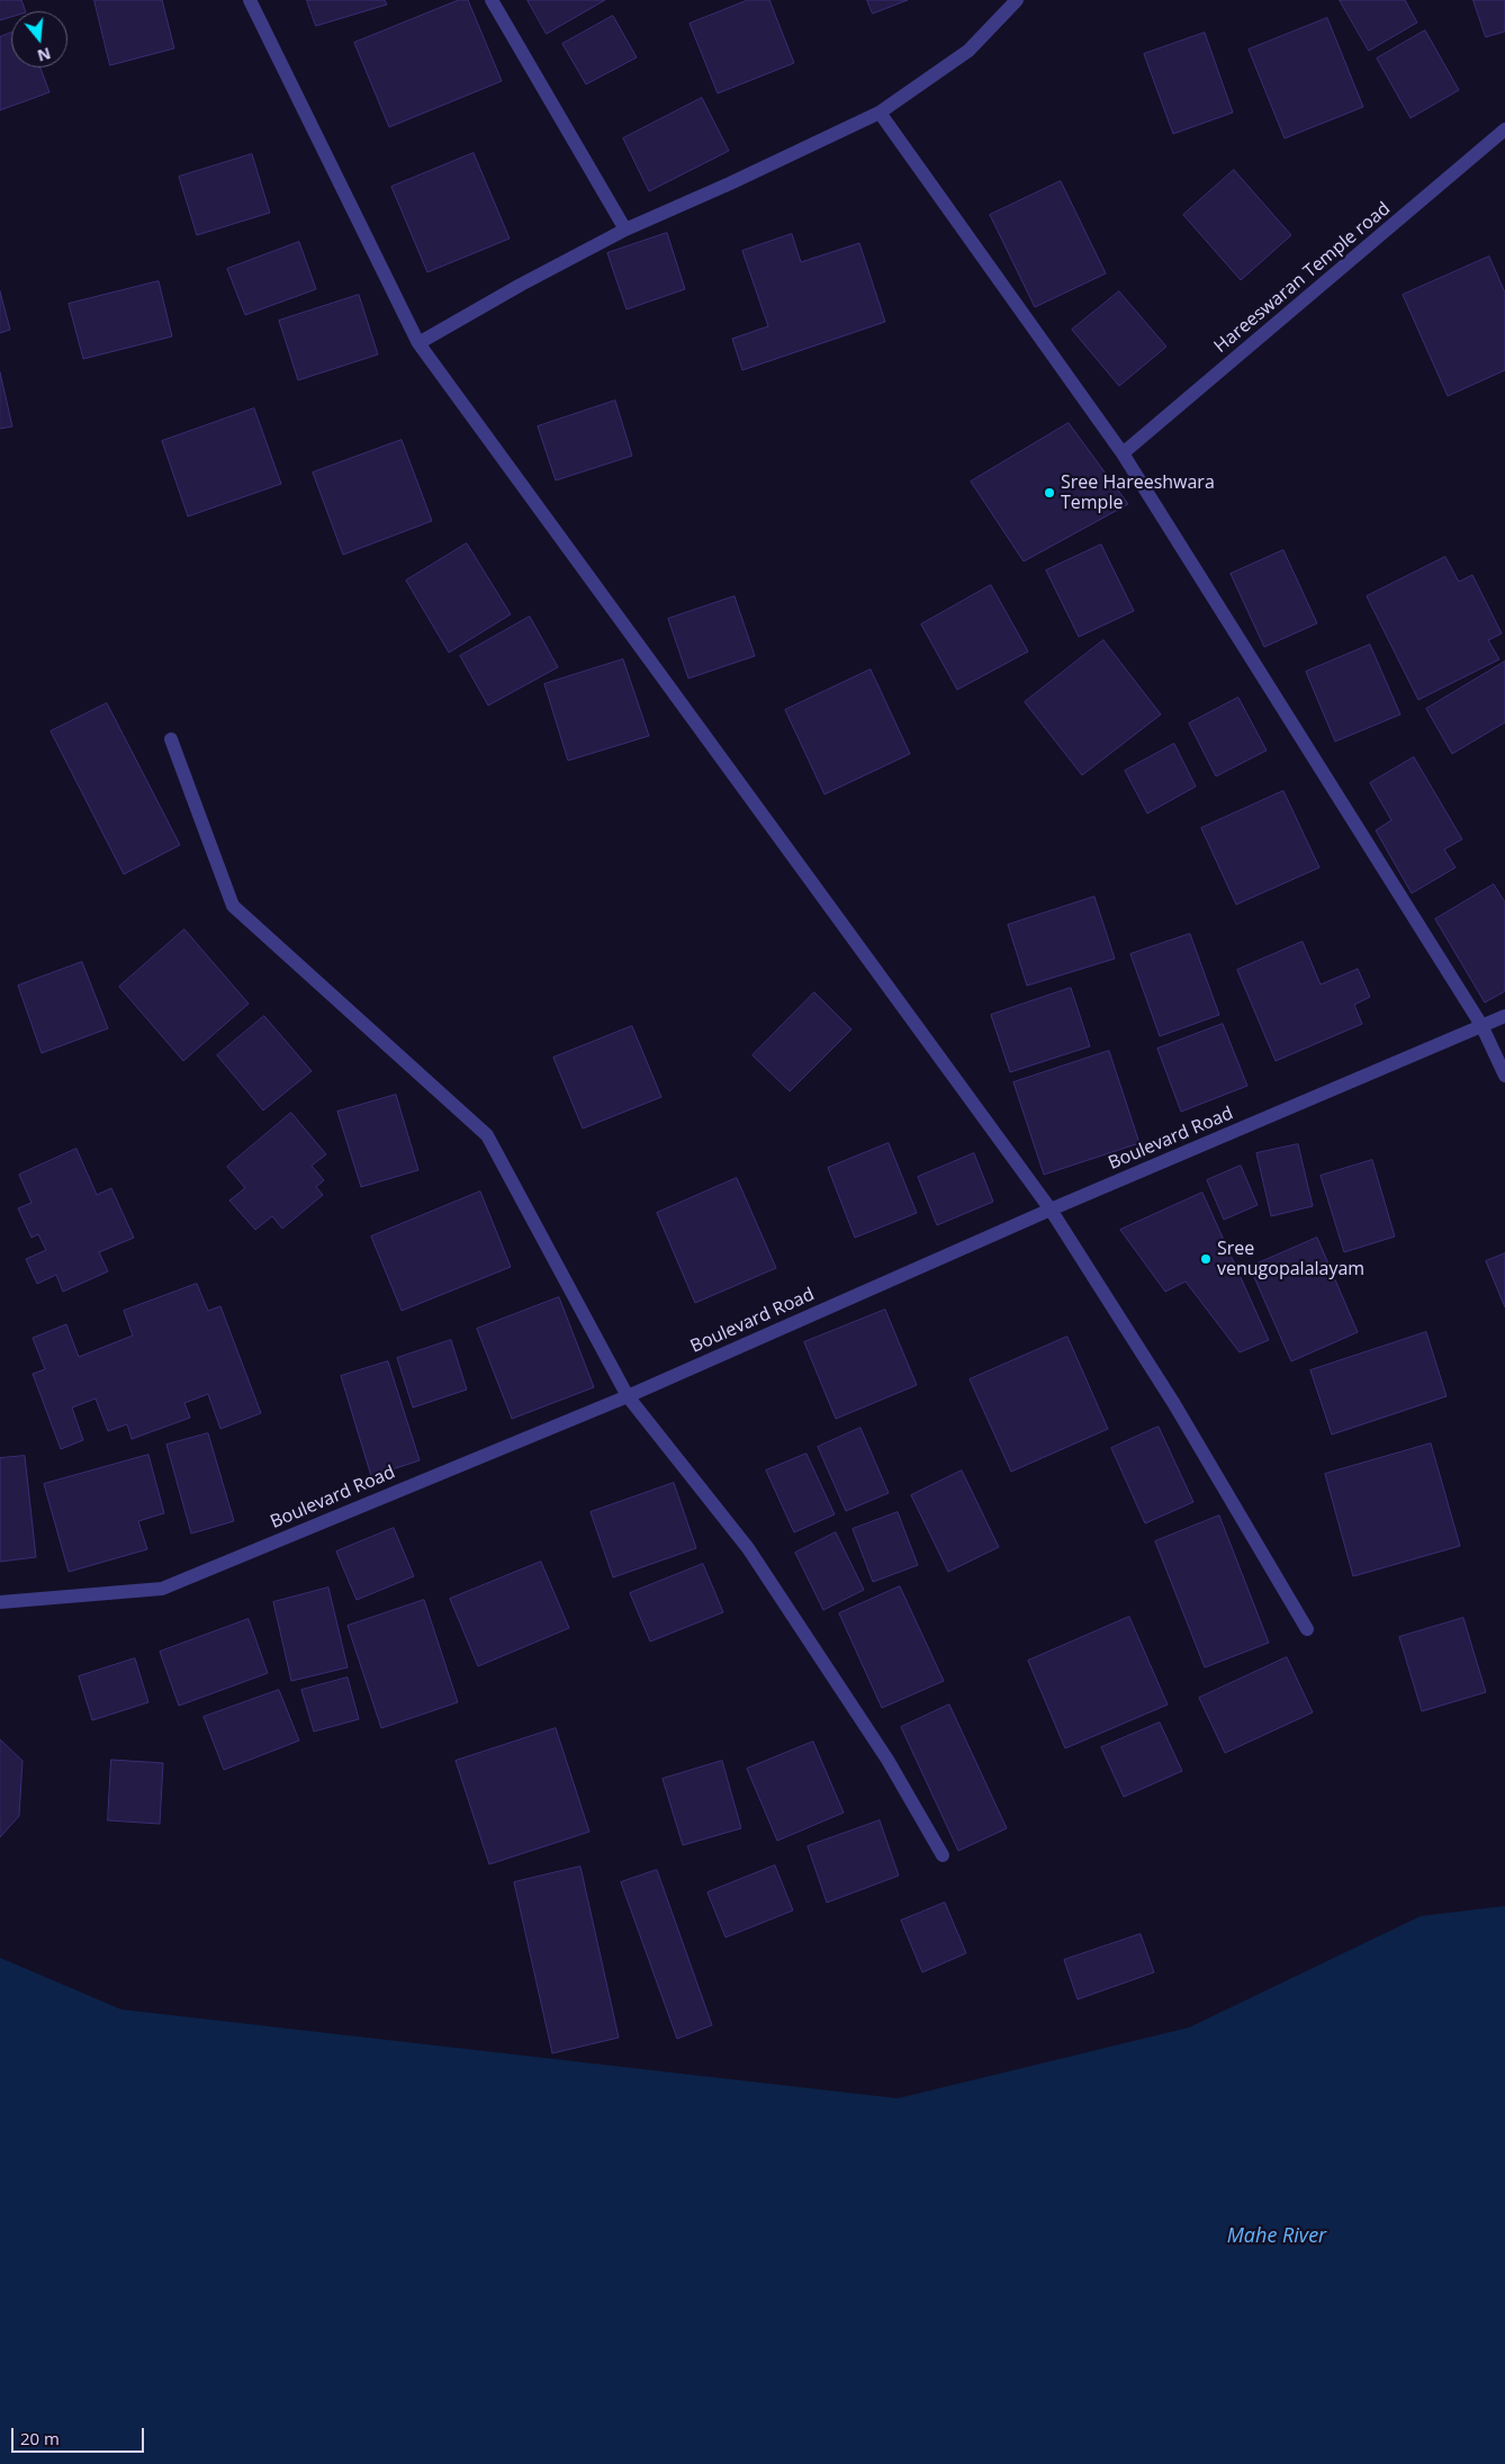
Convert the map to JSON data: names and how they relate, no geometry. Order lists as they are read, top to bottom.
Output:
{
  "streets": {
    "street": ["Hareeswaran Temple road", "Boulevard Road"]
  },
  "water": ["Mahe River"],
  "places": ["Sree Hareeshwara Temple", "Sree venugopalalayam"],
  "scale_bar": "20 m",
  "north": "bottom"
}
